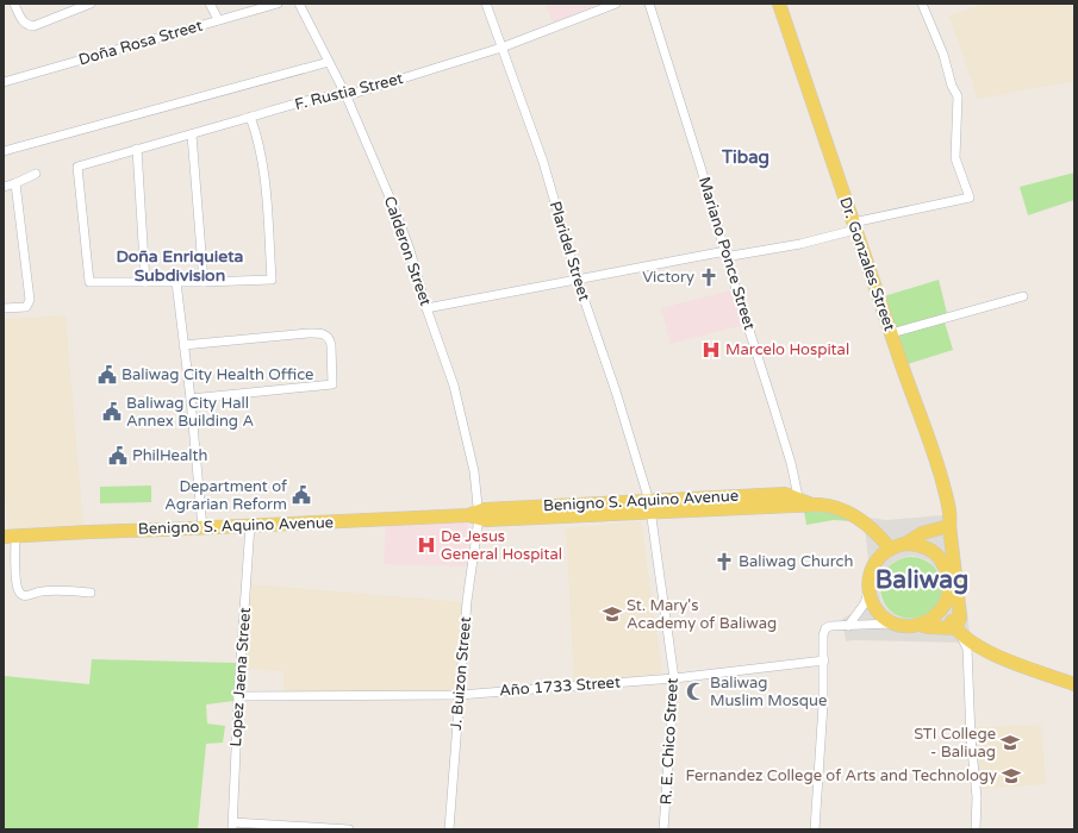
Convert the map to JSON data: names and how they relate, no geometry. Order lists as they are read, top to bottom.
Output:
{
  "streets": {
    "main road": ["Dr. Gonzales Street", "Benigno S. Aquino Avenue"],
    "street": [
      "Doña Rosa Street",
      "F. Rustia Street",
      "Calderon Street",
      "Plaridel Street",
      "Mariano Ponce Street",
      "J. Buizon Street",
      "Lopez Jaena Street",
      "Año 1733 Street",
      "R. E. Chico Street"
    ]
  },
  "crossings": [
    ["F. Rustia Street", "Calderon Street"],
    ["F. Rustia Street", "Plaridel Street"],
    ["Calderon Street", "Benigno S. Aquino Avenue"],
    ["Calderon Street", "J. Buizon Street"],
    ["Plaridel Street", "Benigno S. Aquino Avenue"],
    ["Plaridel Street", "R. E. Chico Street"],
    ["Mariano Ponce Street", "Benigno S. Aquino Avenue"],
    ["Benigno S. Aquino Avenue", "J. Buizon Street"],
    ["Benigno S. Aquino Avenue", "Lopez Jaena Street"],
    ["Benigno S. Aquino Avenue", "R. E. Chico Street"],
    ["J. Buizon Street", "Año 1733 Street"],
    ["Lopez Jaena Street", "Año 1733 Street"],
    ["Año 1733 Street", "R. E. Chico Street"]
  ],
  "districts": ["Tibag", "Doña Enriquieta Subdivision", "Baliwag"],
  "places": {
    "church": ["Victory", "Baliwag Church"],
    "hospital": ["Marcelo Hospital", "De Jesus General Hospital"],
    "public building": [
      "Baliwag City Health Office",
      "Baliwag City Hall Annex Building A",
      "PhilHealth",
      "Department of Agrarian Reform"
    ],
    "school or university": ["St. Mary's Academy of Baliwag", "STI College - Baliuag", "Fernandez College of Arts and Technology"],
    "mosque": ["Baliwag Muslim Mosque"]
  }
}
